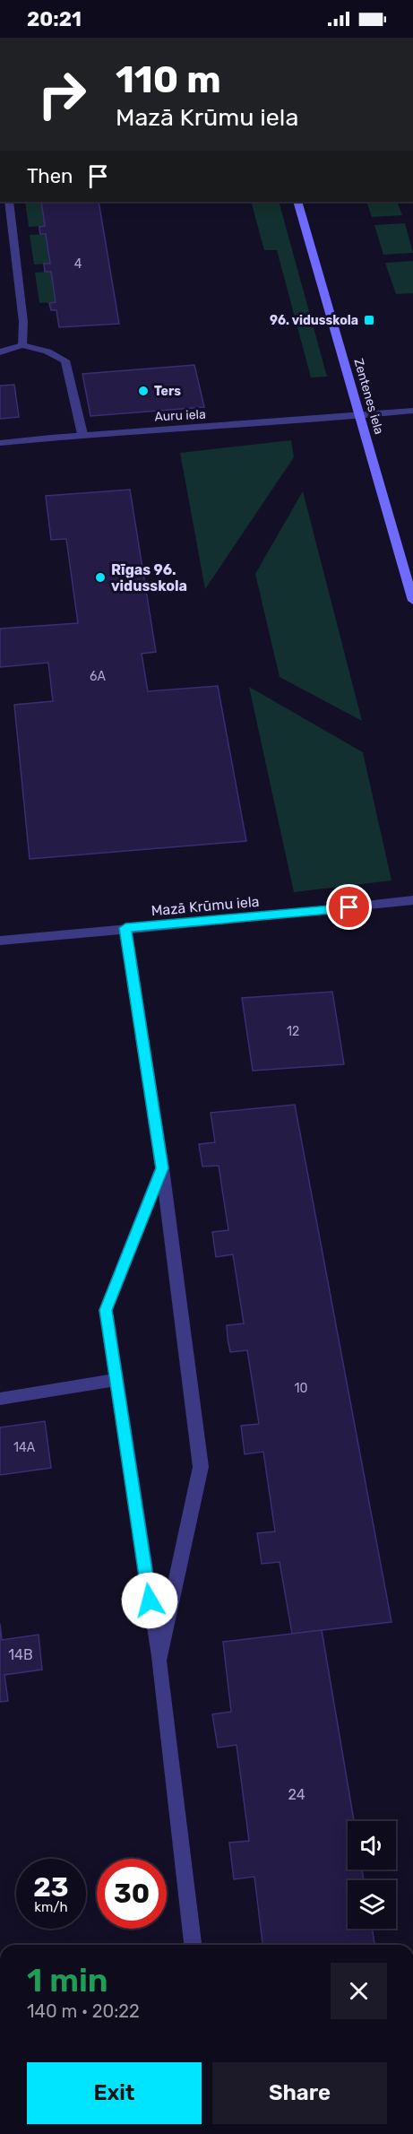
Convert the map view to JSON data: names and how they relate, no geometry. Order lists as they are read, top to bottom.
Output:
{
  "streets": {
    "street": ["Zentenes iela", "Auru iela", "Mazā Krūmu iela"]
  },
  "crossings": [
    ["Zentenes iela", "Auru iela"]
  ],
  "places": {
    "transit": ["96. vidusskola"],
    "other": ["Ters", "Rīgas 96. vidusskola"]
  },
  "house_numbers": [
    "4",
    "6A",
    "12",
    "10",
    "14A",
    "14B",
    "24"
  ],
  "page": {
    "status": "20:21",
    "turn": ["110 m", "Mazā Krūmu iela"],
    "then": "Then",
    "speed": "23 km/h",
    "limit": "30",
    "heading": ["1 min", "140 m · 20:22"],
    "buttons": ["Exit", "Share"]
  }
}
